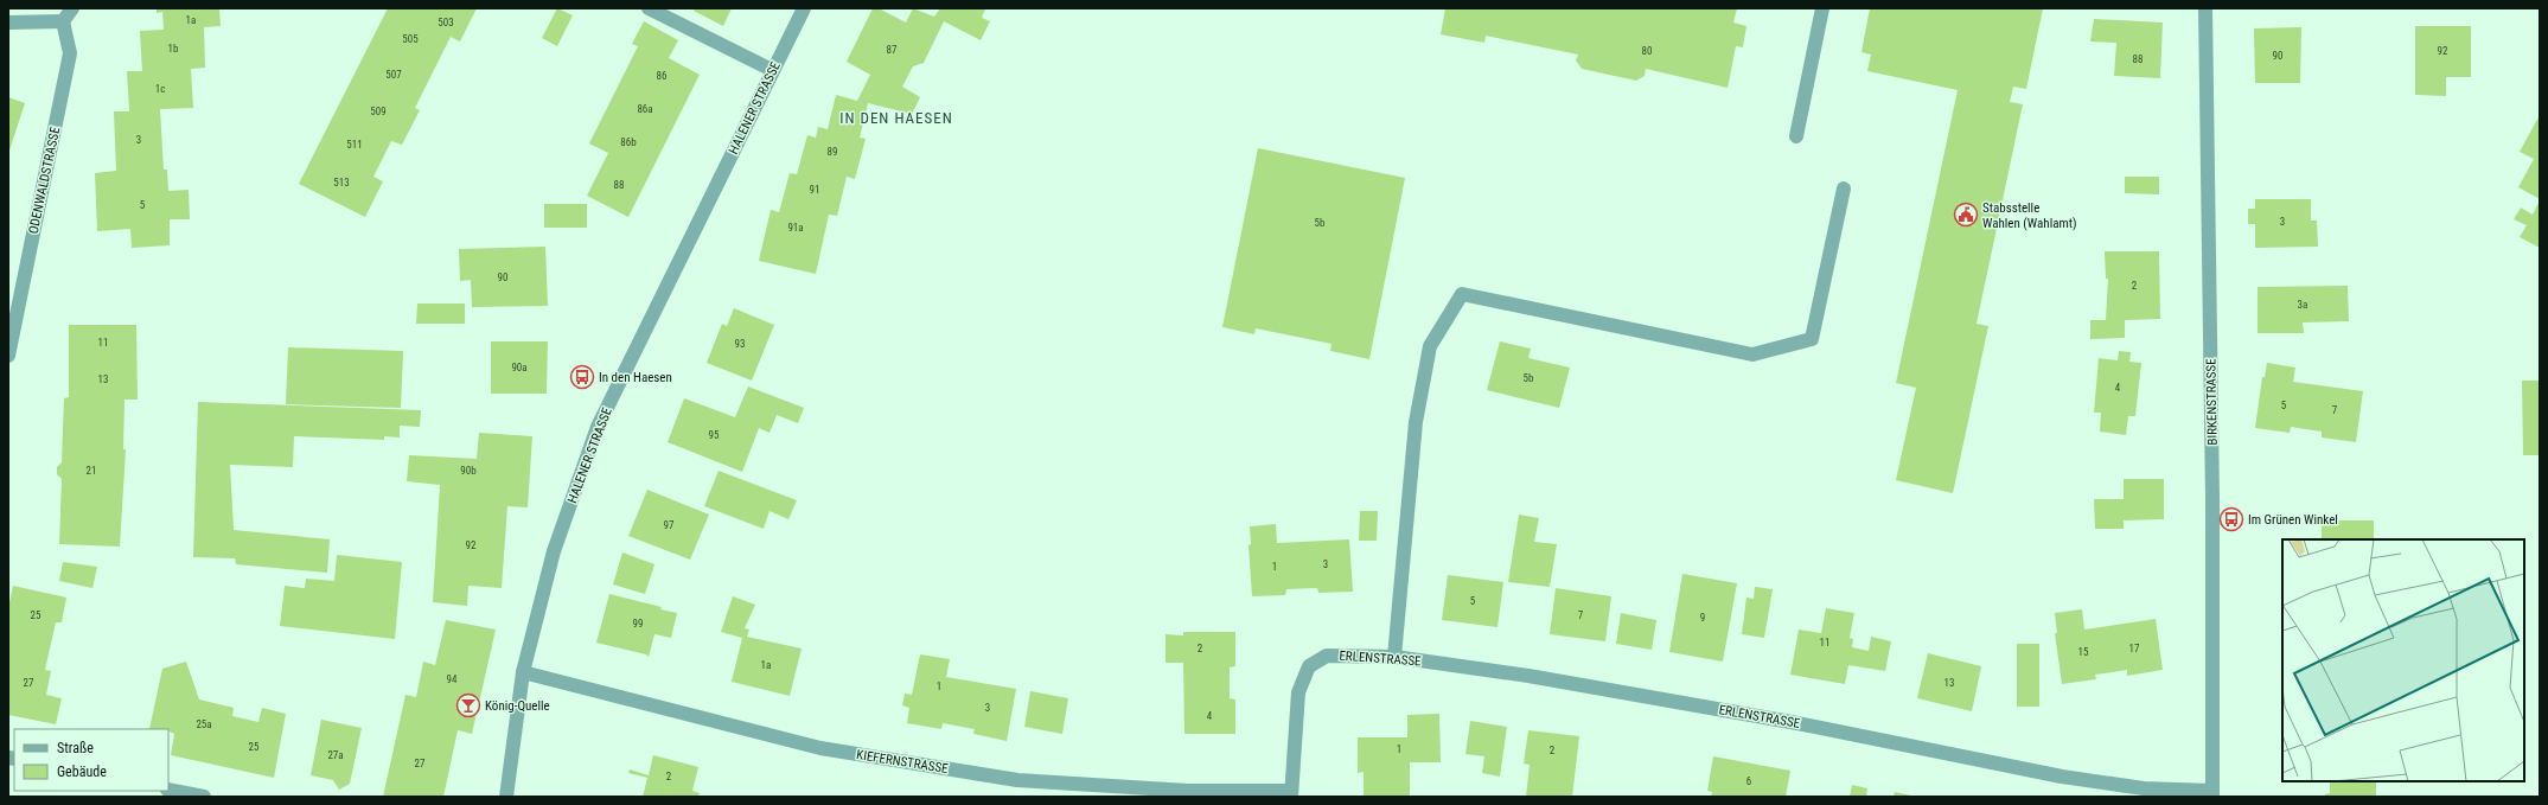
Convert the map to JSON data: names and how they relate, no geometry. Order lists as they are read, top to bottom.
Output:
{
  "streets": {
    "street": [
      "HALENER STRASSE",
      "ODENWALDSTRASSE",
      "BIRKENSTRASSE",
      "ERLENSTRASSE",
      "KIEFERNSTRASSE"
    ]
  },
  "crossings": [
    ["HALENER STRASSE", "KIEFERNSTRASSE"],
    ["BIRKENSTRASSE", "ERLENSTRASSE"],
    ["ERLENSTRASSE", "KIEFERNSTRASSE"]
  ],
  "districts": ["IN DEN HAESEN"],
  "places": {
    "public building": ["Stabsstelle Wahlen (Wahlamt)"],
    "bus stop": ["In den Haesen", "Im Grünen Winkel"],
    "bar": ["König-Quelle"]
  },
  "house_numbers": [
    "1a",
    "503",
    "505",
    "1b",
    "87",
    "80",
    "92",
    "90",
    "88",
    "507",
    "86",
    "1c",
    "86a",
    "509",
    "3",
    "86b",
    "511",
    "89",
    "513",
    "88",
    "91",
    "5",
    "3",
    "5b",
    "91a",
    "90",
    "2",
    "3a",
    "11",
    "93",
    "90a",
    "5b",
    "13",
    "4",
    "5",
    "7",
    "95",
    "21",
    "90b",
    "97",
    "92",
    "3",
    "1",
    "5",
    "25",
    "7",
    "9",
    "99",
    "11",
    "2",
    "17",
    "15",
    "1a",
    "94",
    "27",
    "13",
    "1",
    "3",
    "4",
    "25a",
    "25",
    "1",
    "2",
    "27a",
    "27",
    "2",
    "6"
  ],
  "legend": ["Straße", "Gebäude"]
}
